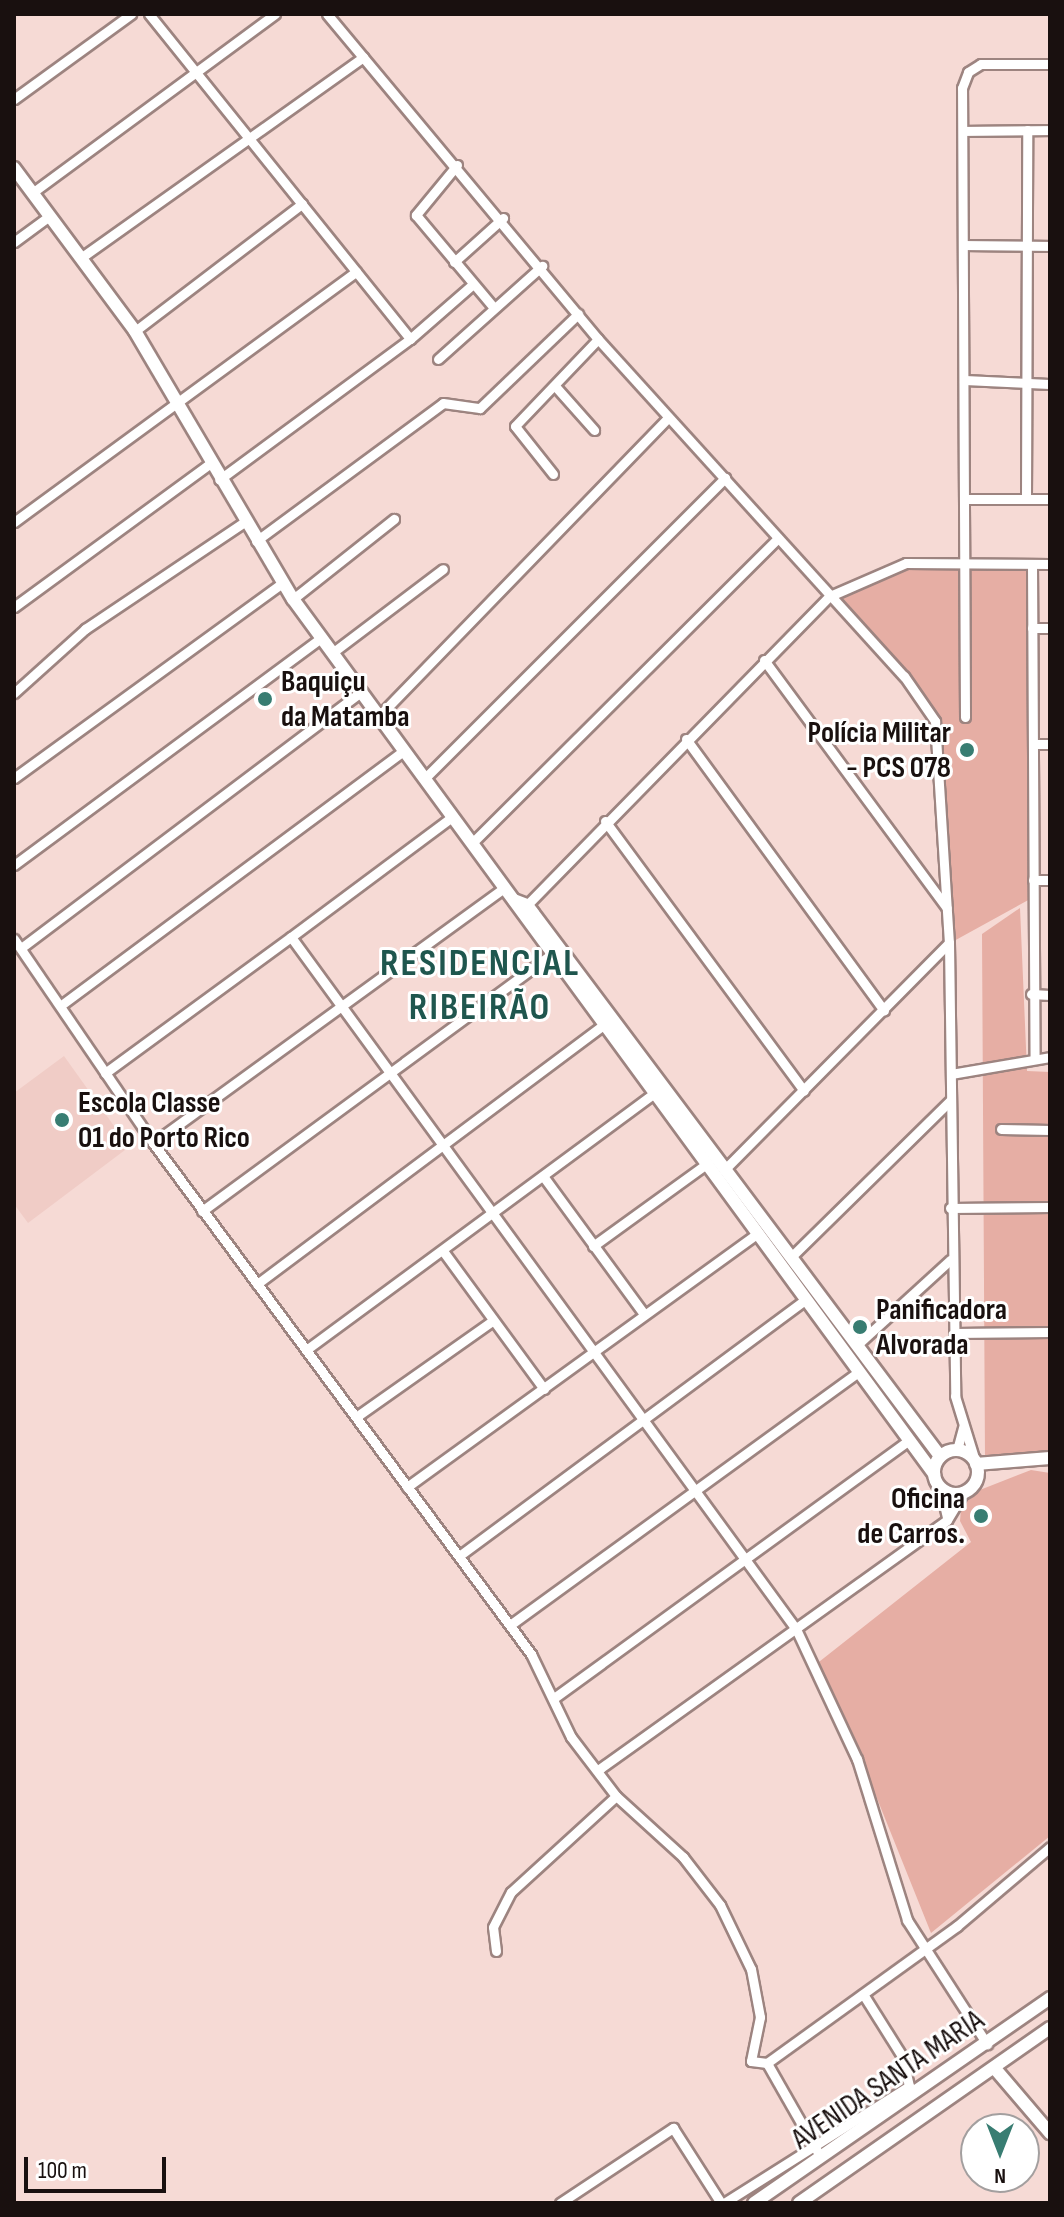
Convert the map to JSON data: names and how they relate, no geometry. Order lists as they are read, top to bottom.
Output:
{
  "streets": {
    "street": ["AVENIDA SANTA MARIA"]
  },
  "districts": ["RESIDENCIAL RIBEIRÃO"],
  "places": [
    "Baquiçu da Matamba",
    "Polícia Militar - PCS 078",
    "Escola Classe 01 do Porto Rico",
    "Panificadora Alvorada",
    "Oficina de Carros."
  ],
  "scale_bar": "100 m",
  "north": "bottom"
}
